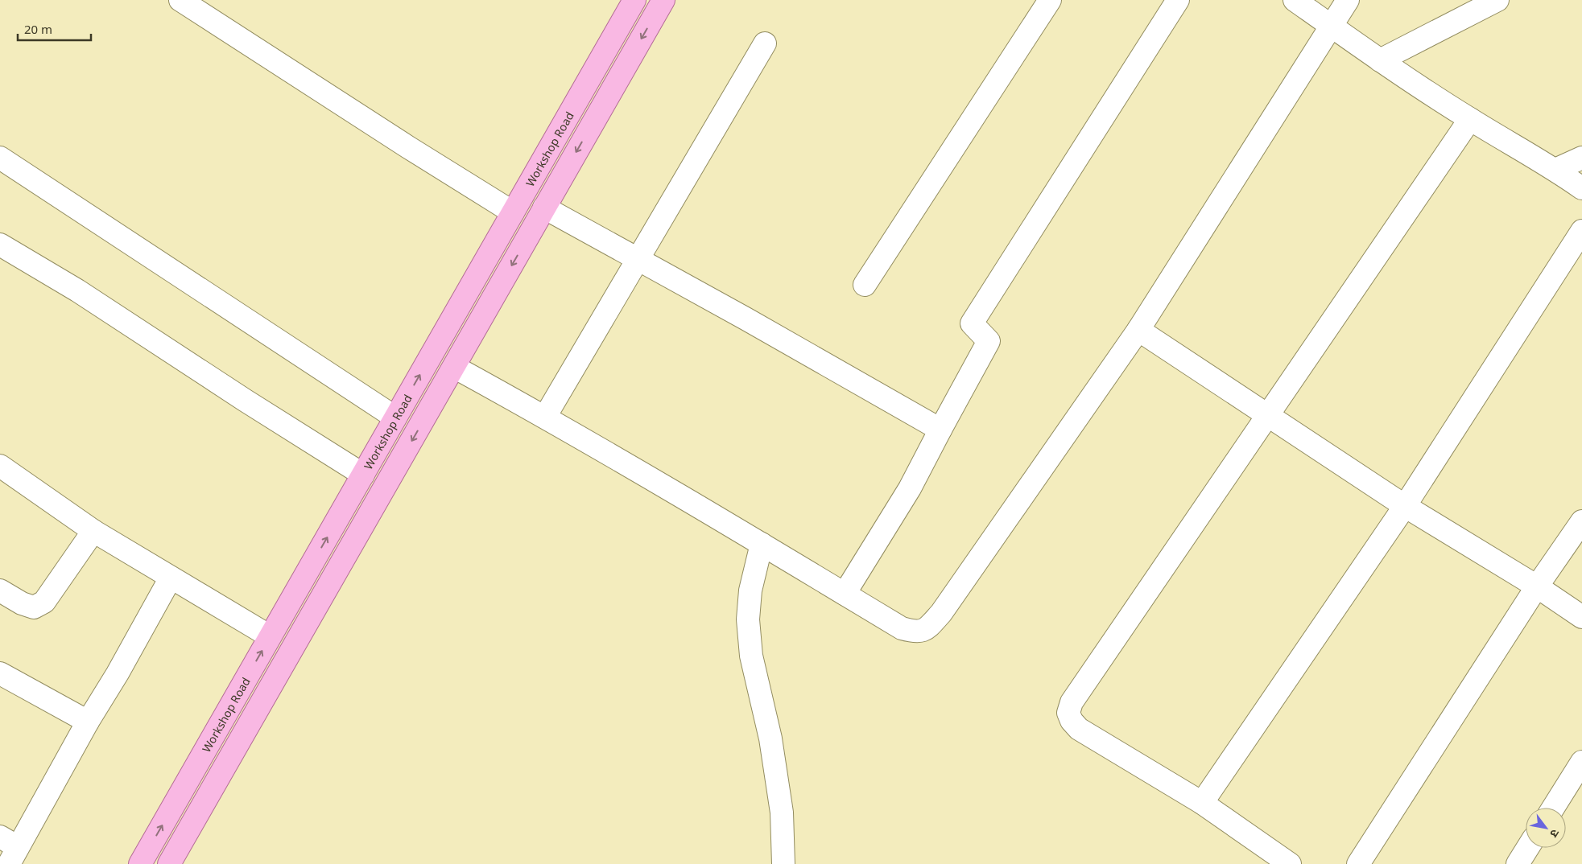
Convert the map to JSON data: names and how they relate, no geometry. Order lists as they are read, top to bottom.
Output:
{
  "streets": {
    "main road": ["Workshop Road"]
  },
  "scale_bar": "20 m",
  "north": "bottom right"
}
